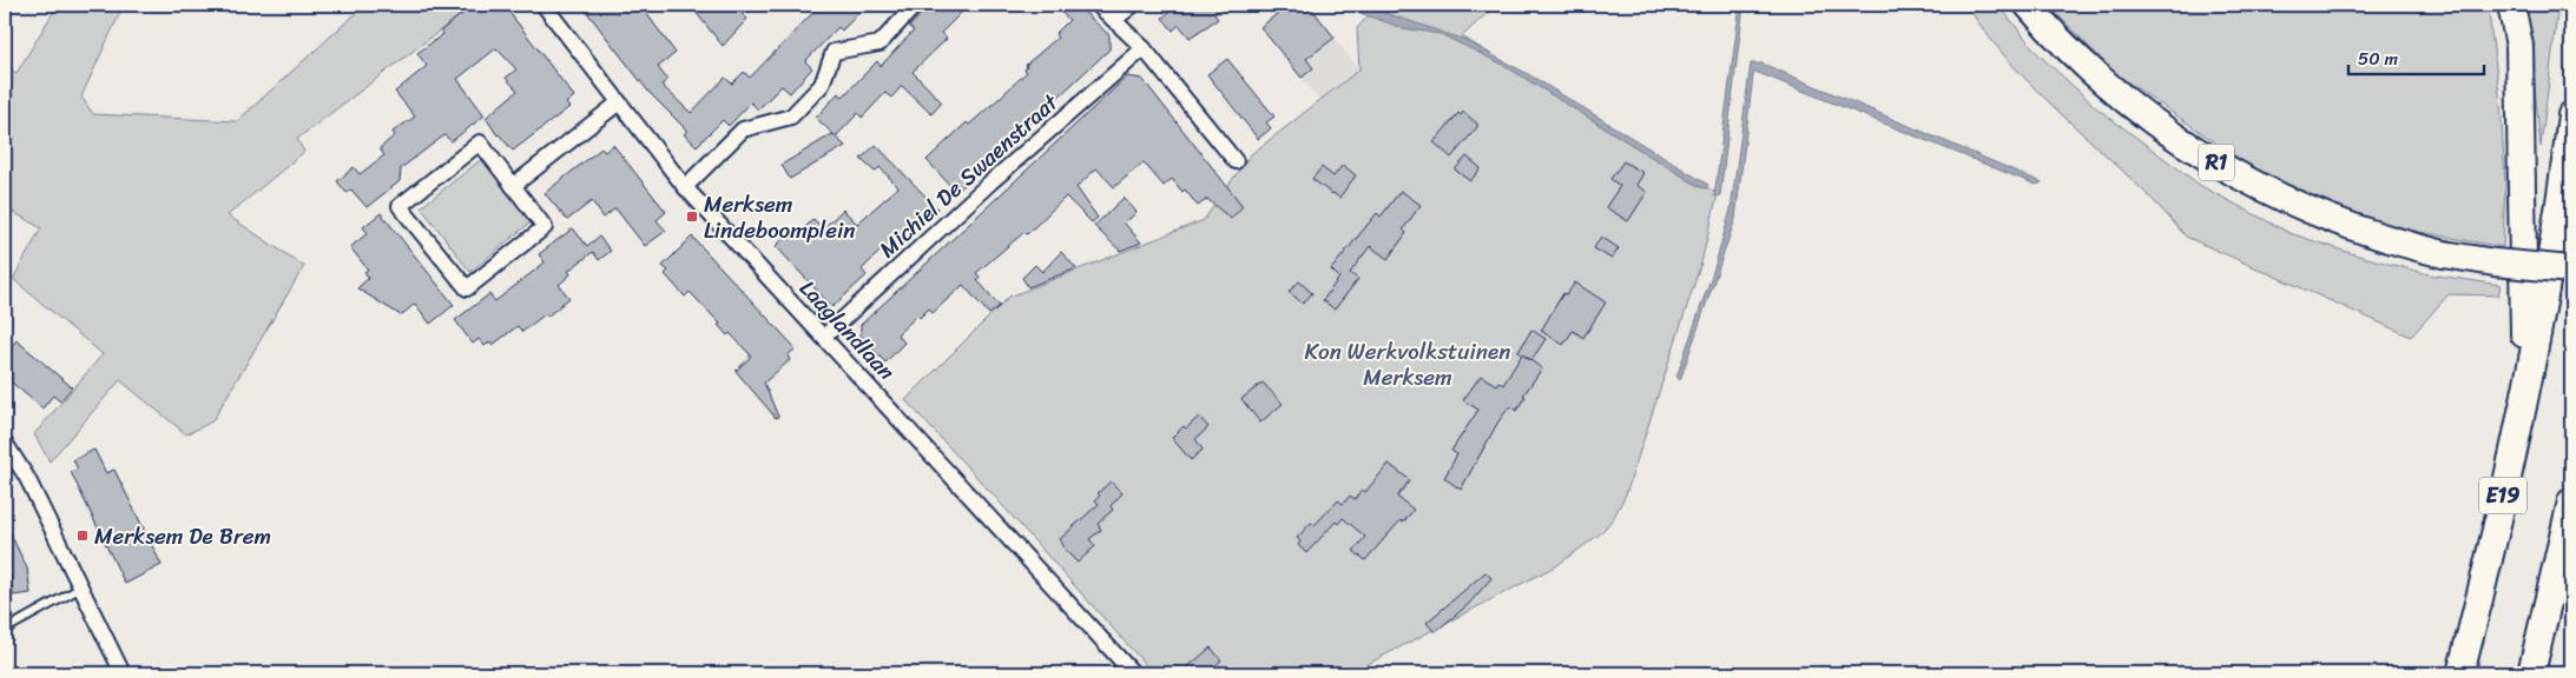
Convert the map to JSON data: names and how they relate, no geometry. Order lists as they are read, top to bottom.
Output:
{
  "streets": {
    "highway": ["R1", "E19"],
    "street": ["Michiel De Swaenstraat", "Laaglandlaan"]
  },
  "crossings": [
    ["Michiel De Swaenstraat", "Laaglandlaan"]
  ],
  "parks": ["Kon Werkvolkstuinen Merksem"],
  "places": {
    "transit": ["Merksem Lindeboomplein", "Merksem De Brem"]
  },
  "scale_bar": "50 m"
}
